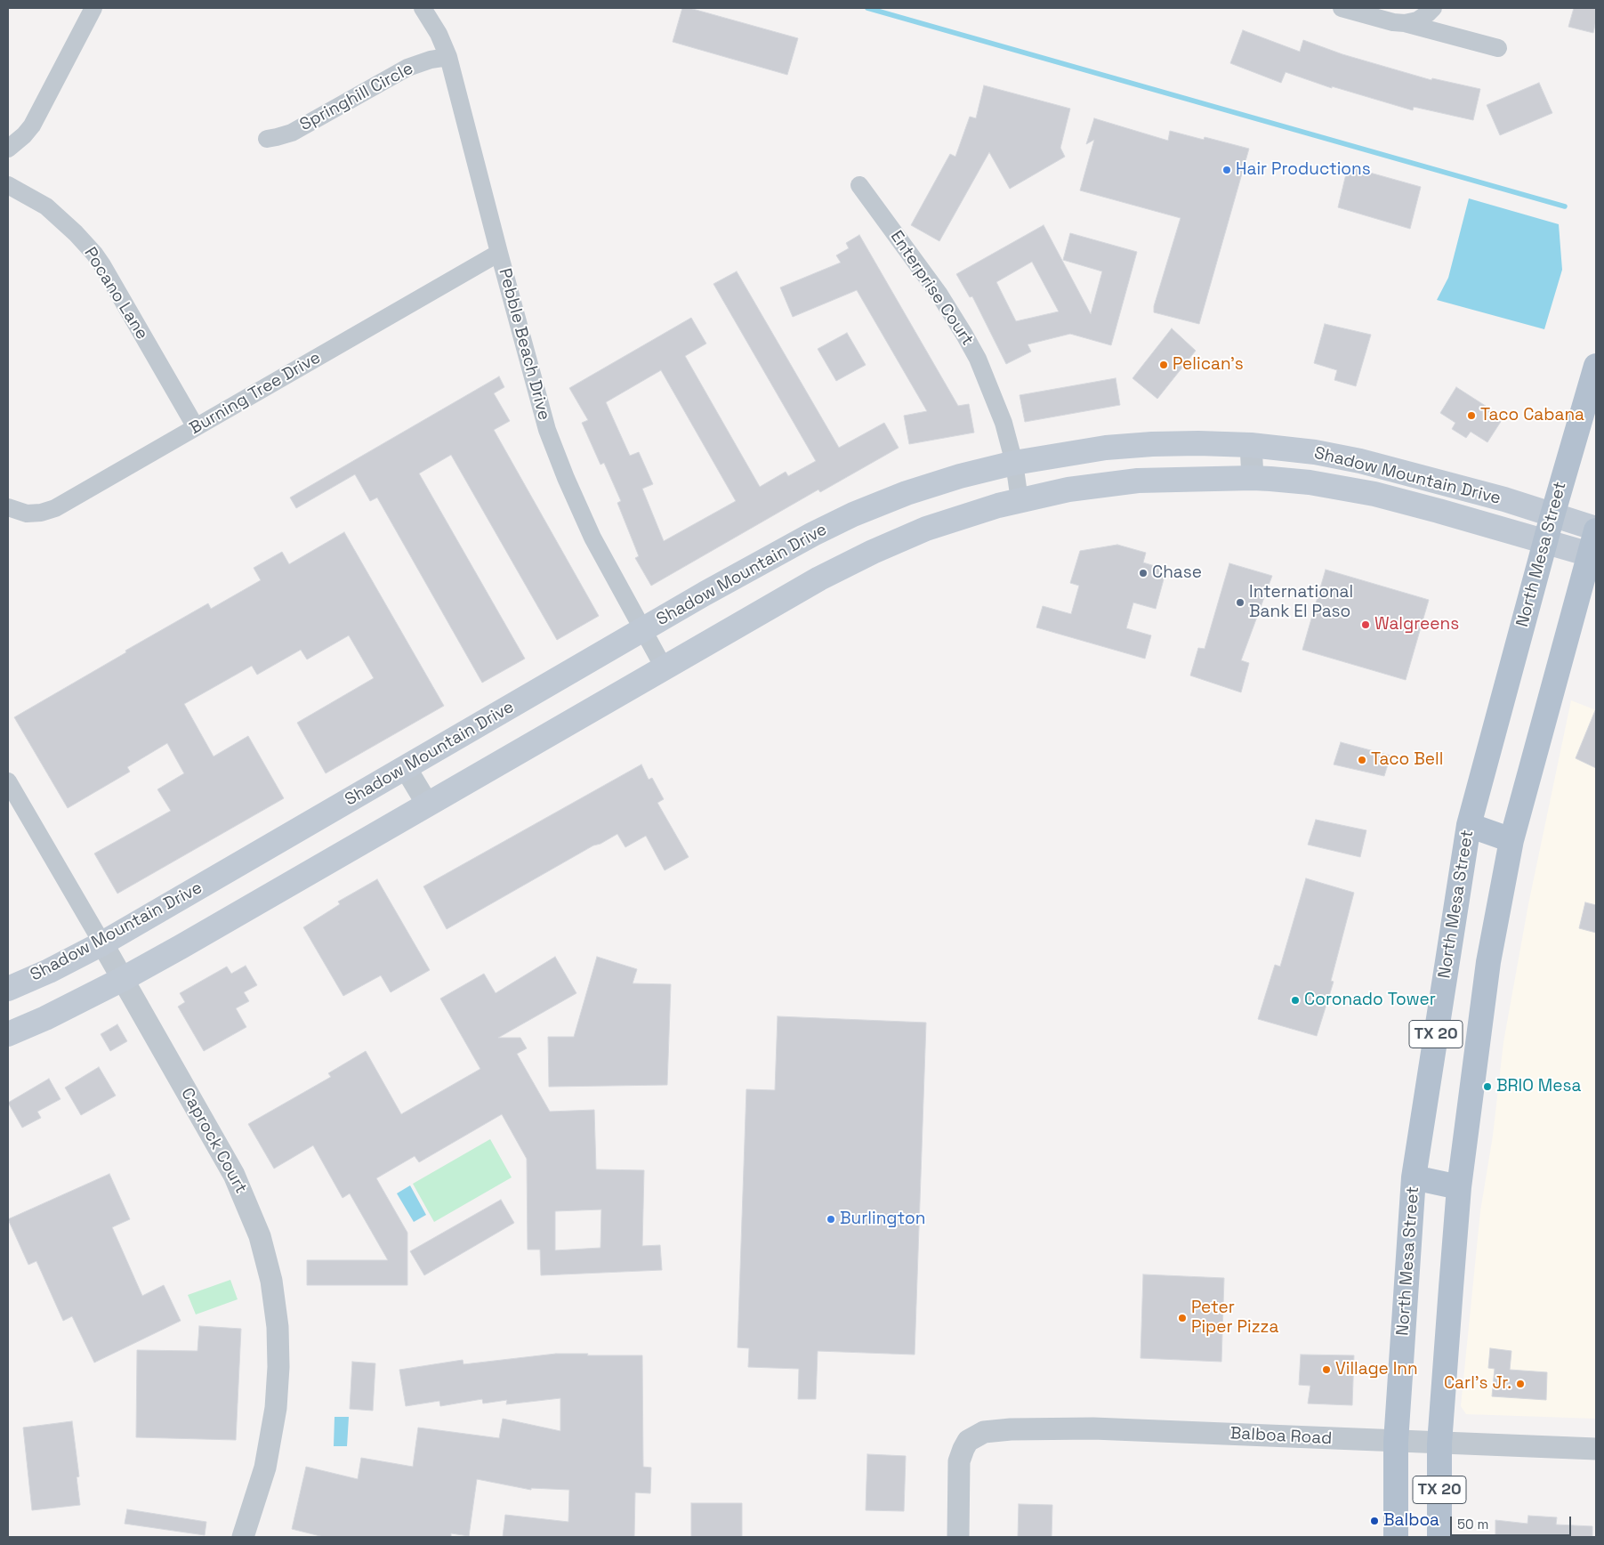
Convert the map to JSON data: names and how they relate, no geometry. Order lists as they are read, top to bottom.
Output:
{
  "streets": {
    "main road": ["Shadow Mountain Drive", "North Mesa Street", "TX 20"],
    "street": [
      "Springhill Circle",
      "Enterprise Court",
      "Pocano Lane",
      "Pebble Beach Drive",
      "Burning Tree Drive",
      "Caprock Court",
      "Balboa Road"
    ]
  },
  "crossings": [
    ["Springhill Circle", "Pebble Beach Drive"],
    ["Enterprise Court", "Shadow Mountain Drive"],
    ["Pocano Lane", "Burning Tree Drive"],
    ["Pebble Beach Drive", "Burning Tree Drive"],
    ["Pebble Beach Drive", "Shadow Mountain Drive"],
    ["Shadow Mountain Drive", "North Mesa Street"],
    ["Shadow Mountain Drive", "TX 20"],
    ["Shadow Mountain Drive", "Caprock Court"],
    ["North Mesa Street", "Balboa Road"],
    ["TX 20", "Balboa Road"]
  ],
  "places": [
    "Hair Productions",
    "Pelican's",
    "Taco Cabana",
    "Chase",
    "International Bank El Paso",
    "Walgreens",
    "Taco Bell",
    "Coronado Tower",
    "BRIO Mesa",
    "Burlington",
    "Peter Piper Pizza",
    "Village Inn",
    "Carl's Jr.",
    "Balboa"
  ],
  "scale_bar": "50 m"
}
